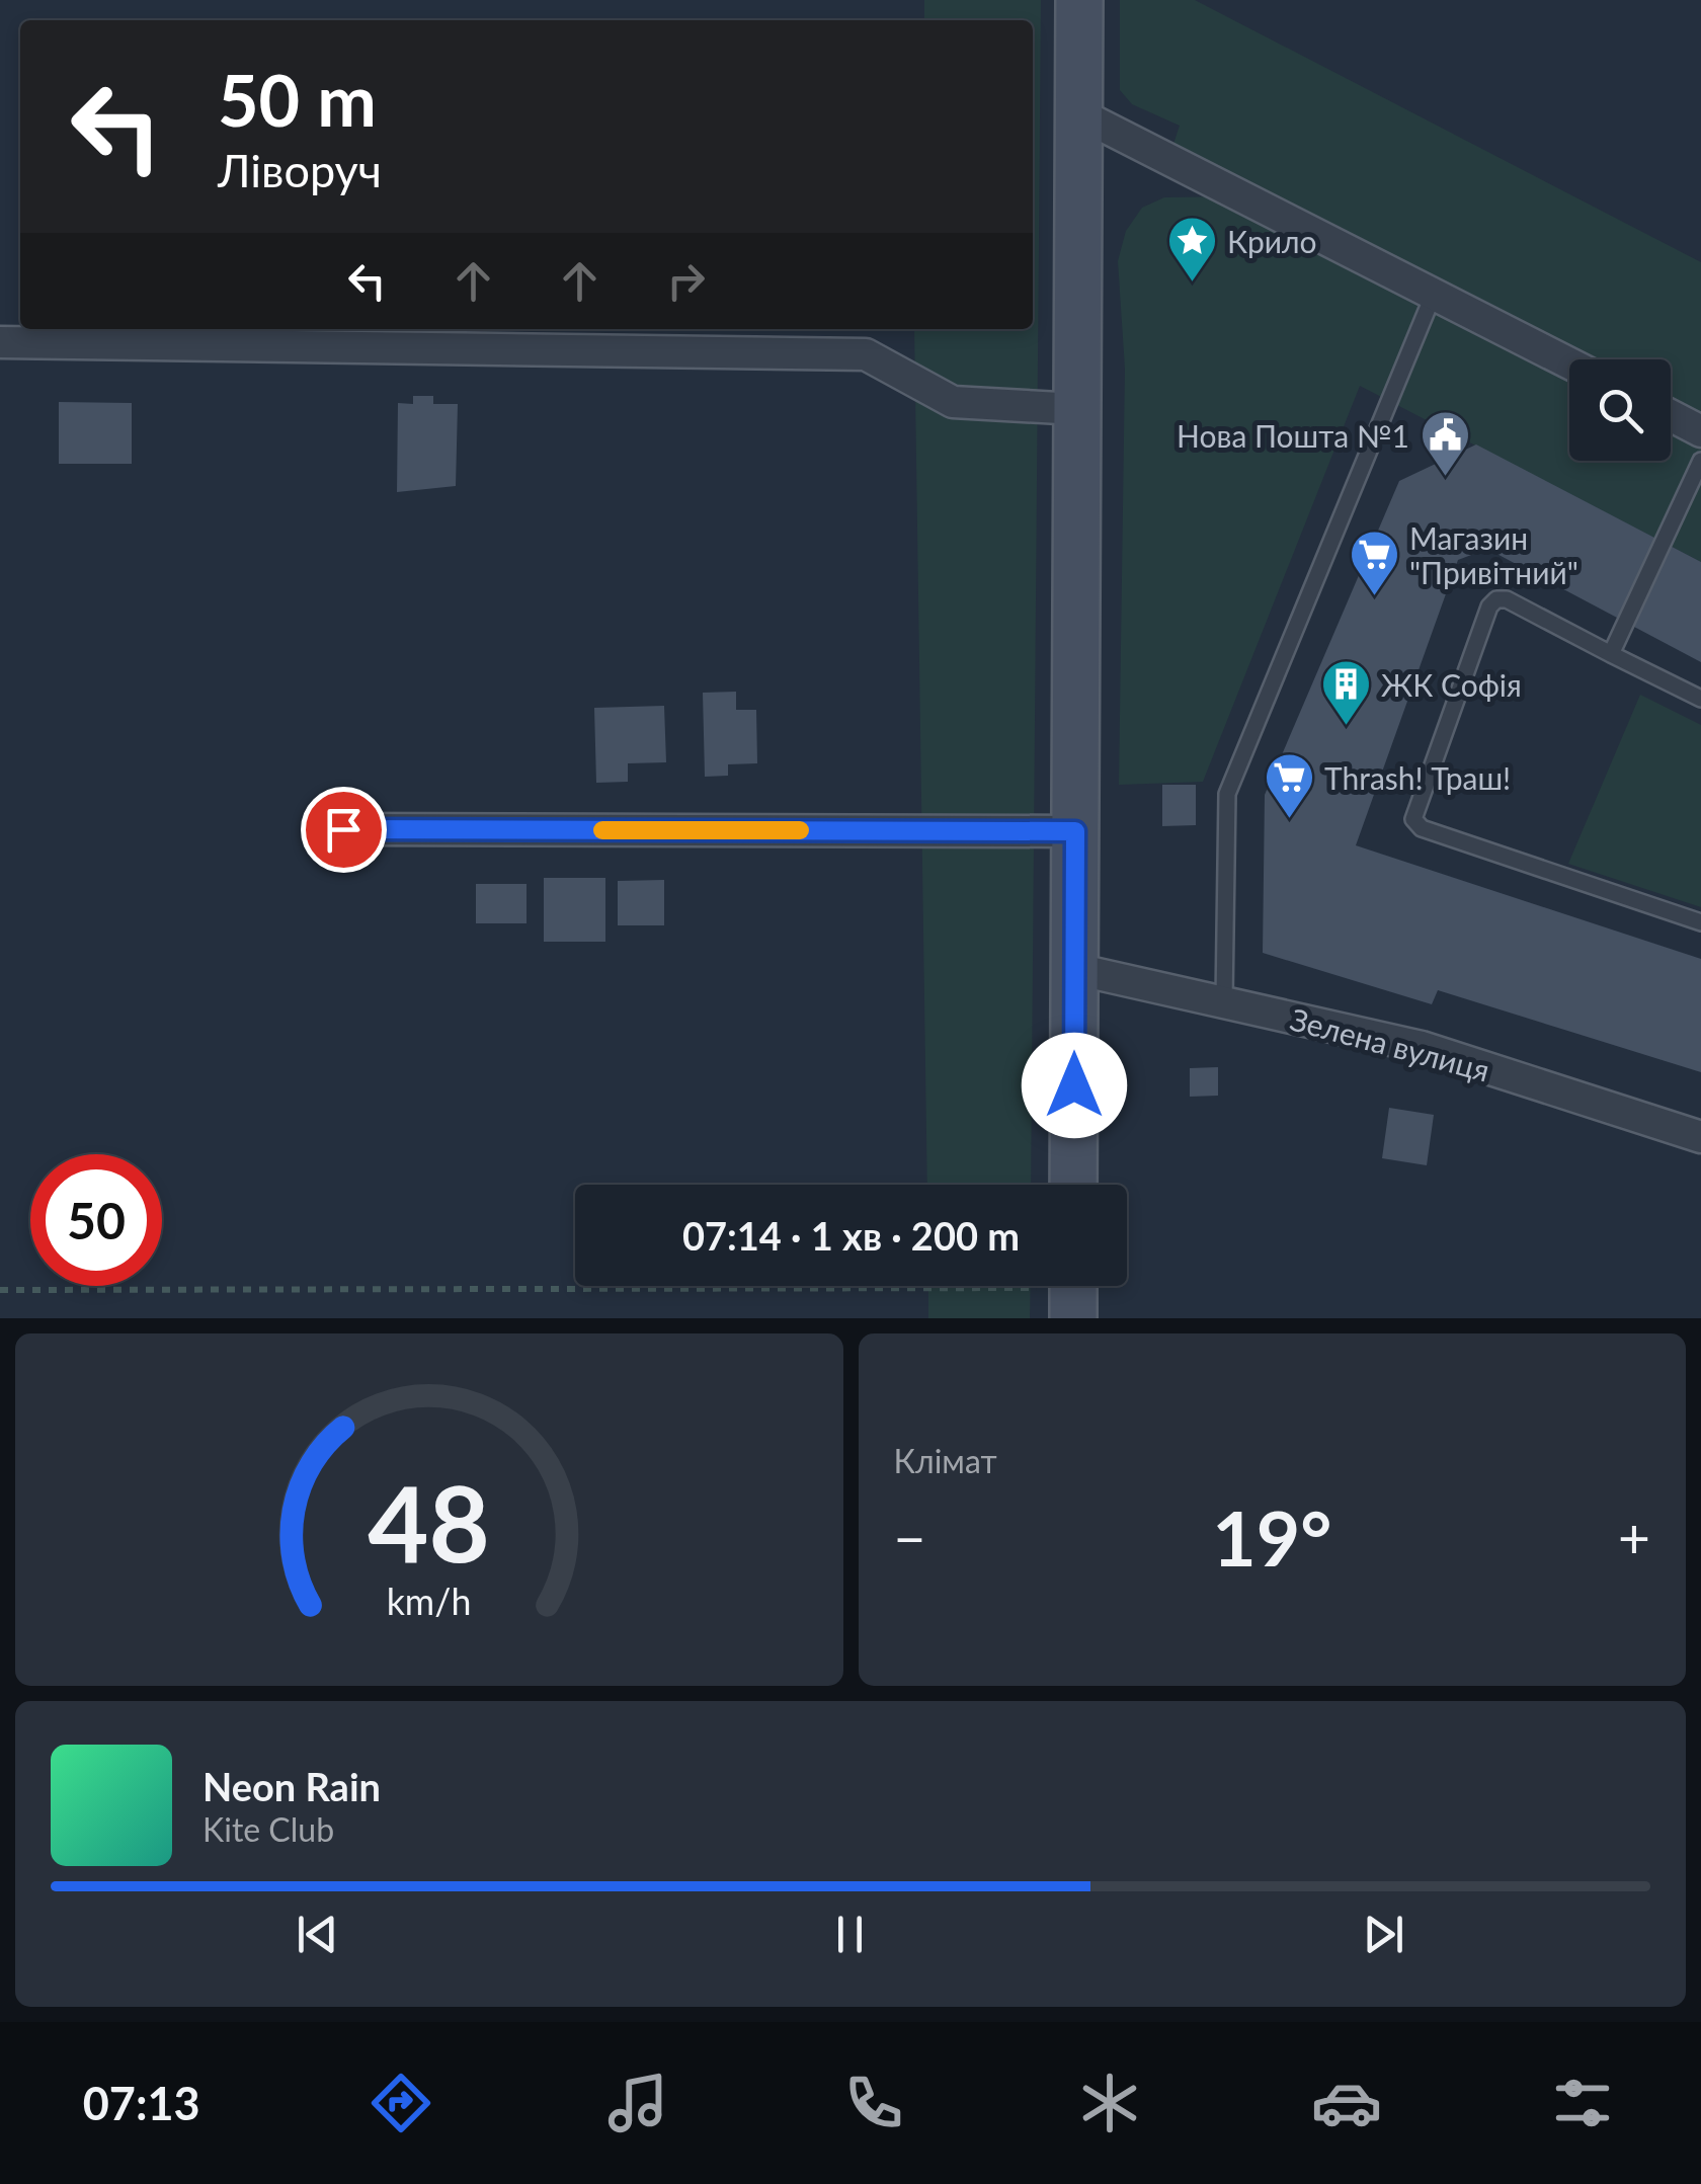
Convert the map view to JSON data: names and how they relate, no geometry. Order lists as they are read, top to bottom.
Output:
{
  "streets": {
    "street": ["Зелена вулиця"]
  },
  "places": {
    "place": ["Крило"],
    "public building": ["Нова Пошта №1"],
    "supermarket": ["Магазин \"Привітний\"", "Thrash! Траш!"],
    "building": ["ЖК Софія"]
  },
  "page": {
    "turn": ["50 m", "Ліворуч"],
    "limit": "50",
    "trip": "07:14 · 1 хв · 200 m",
    "tile": "Клімат",
    "heat": ["−", "19°", "+"],
    "song": ["Neon Rain", "Kite Club"],
    "tabs": "07:13",
    "gauge": ["48", "km/h"]
  }
}
